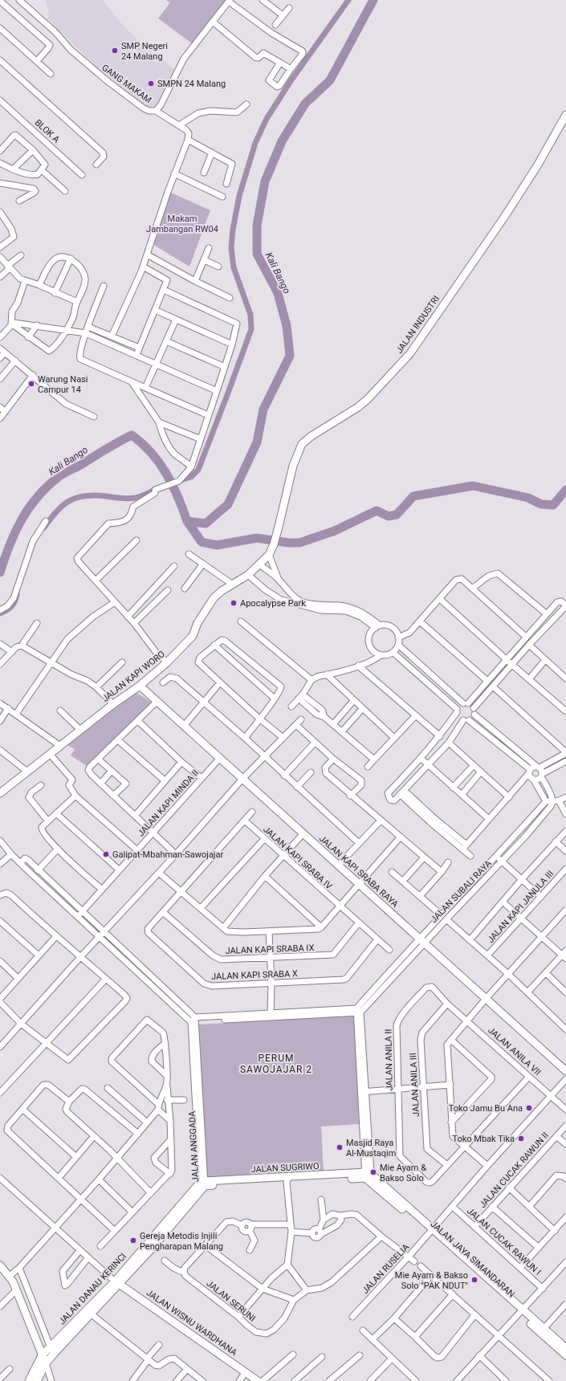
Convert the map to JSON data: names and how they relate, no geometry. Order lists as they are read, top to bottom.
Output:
{
  "streets": {
    "street": [
      "GANG MAKAM",
      "BLOK A",
      "JALAN INDUSTRI",
      "JALAN KAPI WORO",
      "JALAN KAPI MINDA II",
      "JALAN KAPI SRABA IV",
      "JALAN KAPI SRABA RAYA",
      "JALAN SUBALI RAYA",
      "JALAN KAPI JANULA III",
      "JALAN KAPI SRABA IX",
      "JALAN KAPI SRABA X",
      "JALAN ANILA VII",
      "JALAN ANILA II",
      "JALAN ANILA III",
      "JALAN ANGGADA",
      "JALAN SUGRIWO",
      "JALAN CUCAK RAWUN II",
      "JALAN CUCAK RAWUN I",
      "JALAN JAYA SIMANDARAN",
      "JALAN RUSELIA",
      "JALAN DANAU KERINCI",
      "JALAN SERUNI",
      "JALAN WISNU WARDHANA"
    ]
  },
  "crossings": [
    ["JALAN INDUSTRI", "JALAN KAPI WORO"],
    ["JALAN KAPI WORO", "JALAN KAPI SRABA RAYA"],
    ["JALAN KAPI MINDA II", "JALAN KAPI SRABA RAYA"],
    ["JALAN KAPI SRABA IV", "JALAN KAPI SRABA X"],
    ["JALAN KAPI SRABA RAYA", "JALAN SUBALI RAYA"],
    ["JALAN KAPI SRABA IX", "JALAN KAPI SRABA X"],
    ["JALAN ANILA VII", "JALAN ANILA II"],
    ["JALAN ANILA VII", "JALAN RUSELIA"],
    ["JALAN ANILA II", "JALAN ANILA III"],
    ["JALAN ANGGADA", "JALAN SUGRIWO"],
    ["JALAN ANGGADA", "JALAN DANAU KERINCI"],
    ["JALAN SUGRIWO", "JALAN JAYA SIMANDARAN"],
    ["JALAN SUGRIWO", "JALAN DANAU KERINCI"],
    ["JALAN CUCAK RAWUN II", "JALAN CUCAK RAWUN I"],
    ["JALAN CUCAK RAWUN I", "JALAN RUSELIA"],
    ["JALAN JAYA SIMANDARAN", "JALAN RUSELIA"],
    ["JALAN DANAU KERINCI", "JALAN WISNU WARDHANA"]
  ],
  "districts": ["PERUM SAWOJAJAR 2"],
  "water": ["Kali Bango"],
  "parks": ["Makam Jambangan RW04"],
  "places": [
    "SMP Negeri 24 Malang",
    "SMPN 24 Malang",
    "Warung Nasi Campur 14",
    "Apocalypse Park",
    "Galipat-Mbahman-Sawojajar",
    "Toko Jamu Bu Ana",
    "Toko Mbak Tika",
    "Masjid Raya Al-Mustaqim",
    "Mie Ayam & Bakso Solo",
    "Gereja Metodis Injili Pengharapan Malang",
    "Mie Ayam & Bakso Solo \"PAK NDUT\""
  ]
}
